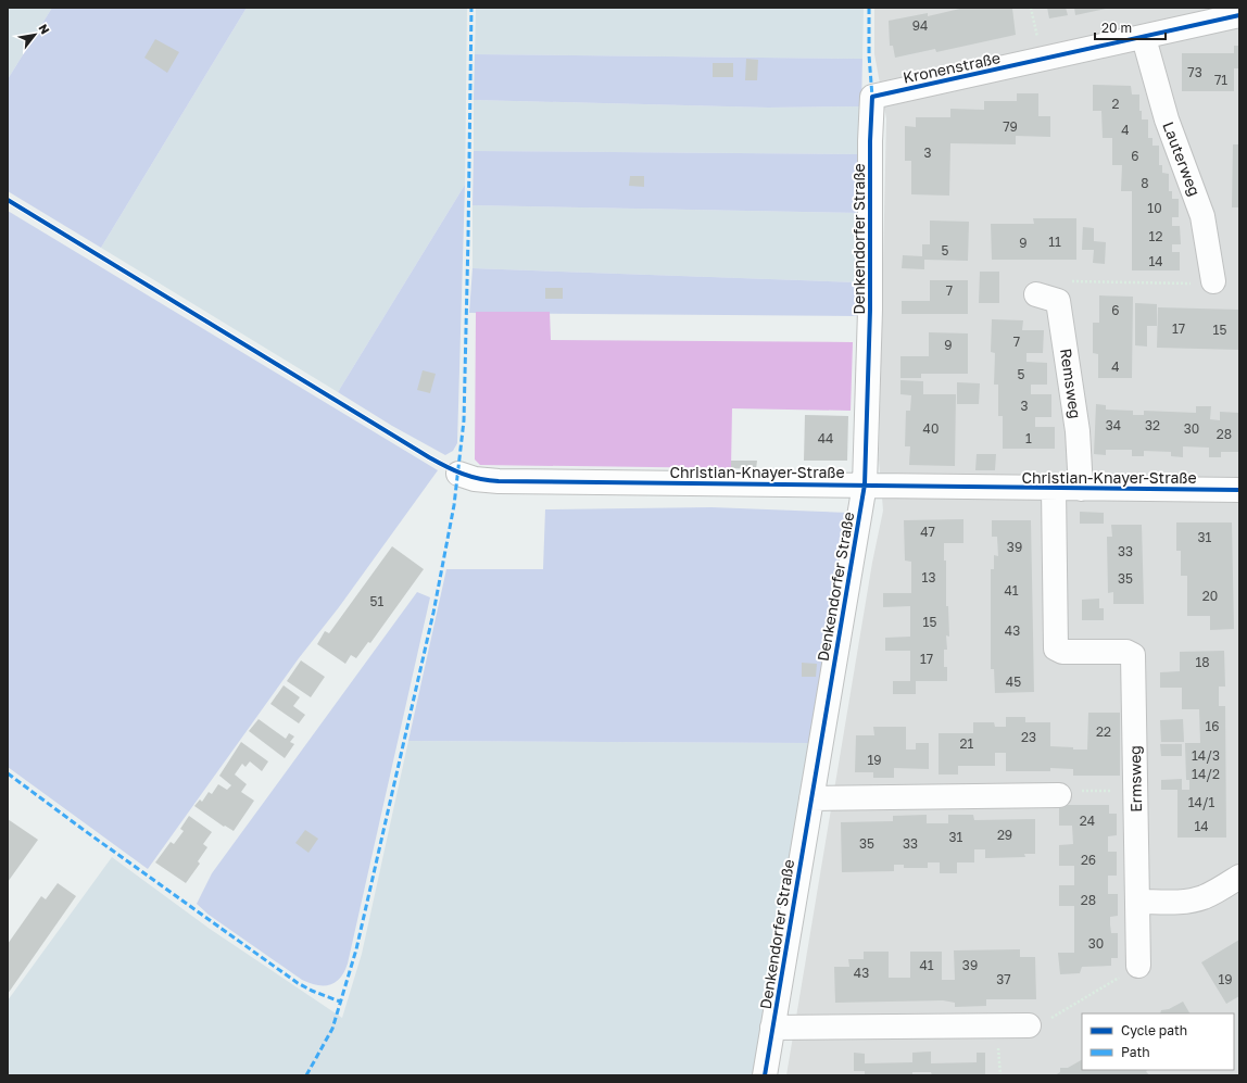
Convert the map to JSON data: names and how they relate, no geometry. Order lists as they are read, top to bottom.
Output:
{
  "streets": {
    "street": [
      "Kronenstraße",
      "Lauterweg",
      "Denkendorfer Straße",
      "Remsweg",
      "Christian-Knayer-Straße",
      "Ermsweg"
    ]
  },
  "crossings": [
    ["Kronenstraße", "Lauterweg"],
    ["Kronenstraße", "Denkendorfer Straße"],
    ["Denkendorfer Straße", "Christian-Knayer-Straße"],
    ["Remsweg", "Christian-Knayer-Straße"],
    ["Christian-Knayer-Straße", "Ermsweg"]
  ],
  "house_numbers": [
    "94",
    "73",
    "71",
    "2",
    "79",
    "4",
    "3",
    "6",
    "8",
    "10",
    "12",
    "11",
    "9",
    "5",
    "14",
    "7",
    "6",
    "17",
    "15",
    "7",
    "9",
    "4",
    "5",
    "3",
    "34",
    "32",
    "40",
    "30",
    "28",
    "44",
    "1",
    "47",
    "31",
    "39",
    "33",
    "13",
    "35",
    "41",
    "20",
    "51",
    "15",
    "43",
    "17",
    "18",
    "45",
    "16",
    "22",
    "23",
    "21",
    "14/3",
    "19",
    "14/2",
    "14/1",
    "24",
    "14",
    "29",
    "31",
    "35",
    "33",
    "26",
    "28",
    "30",
    "41",
    "39",
    "43",
    "37",
    "19"
  ],
  "legend": ["Cycle path", "Path"],
  "scale_bar": "20 m",
  "north": "top right"
}
